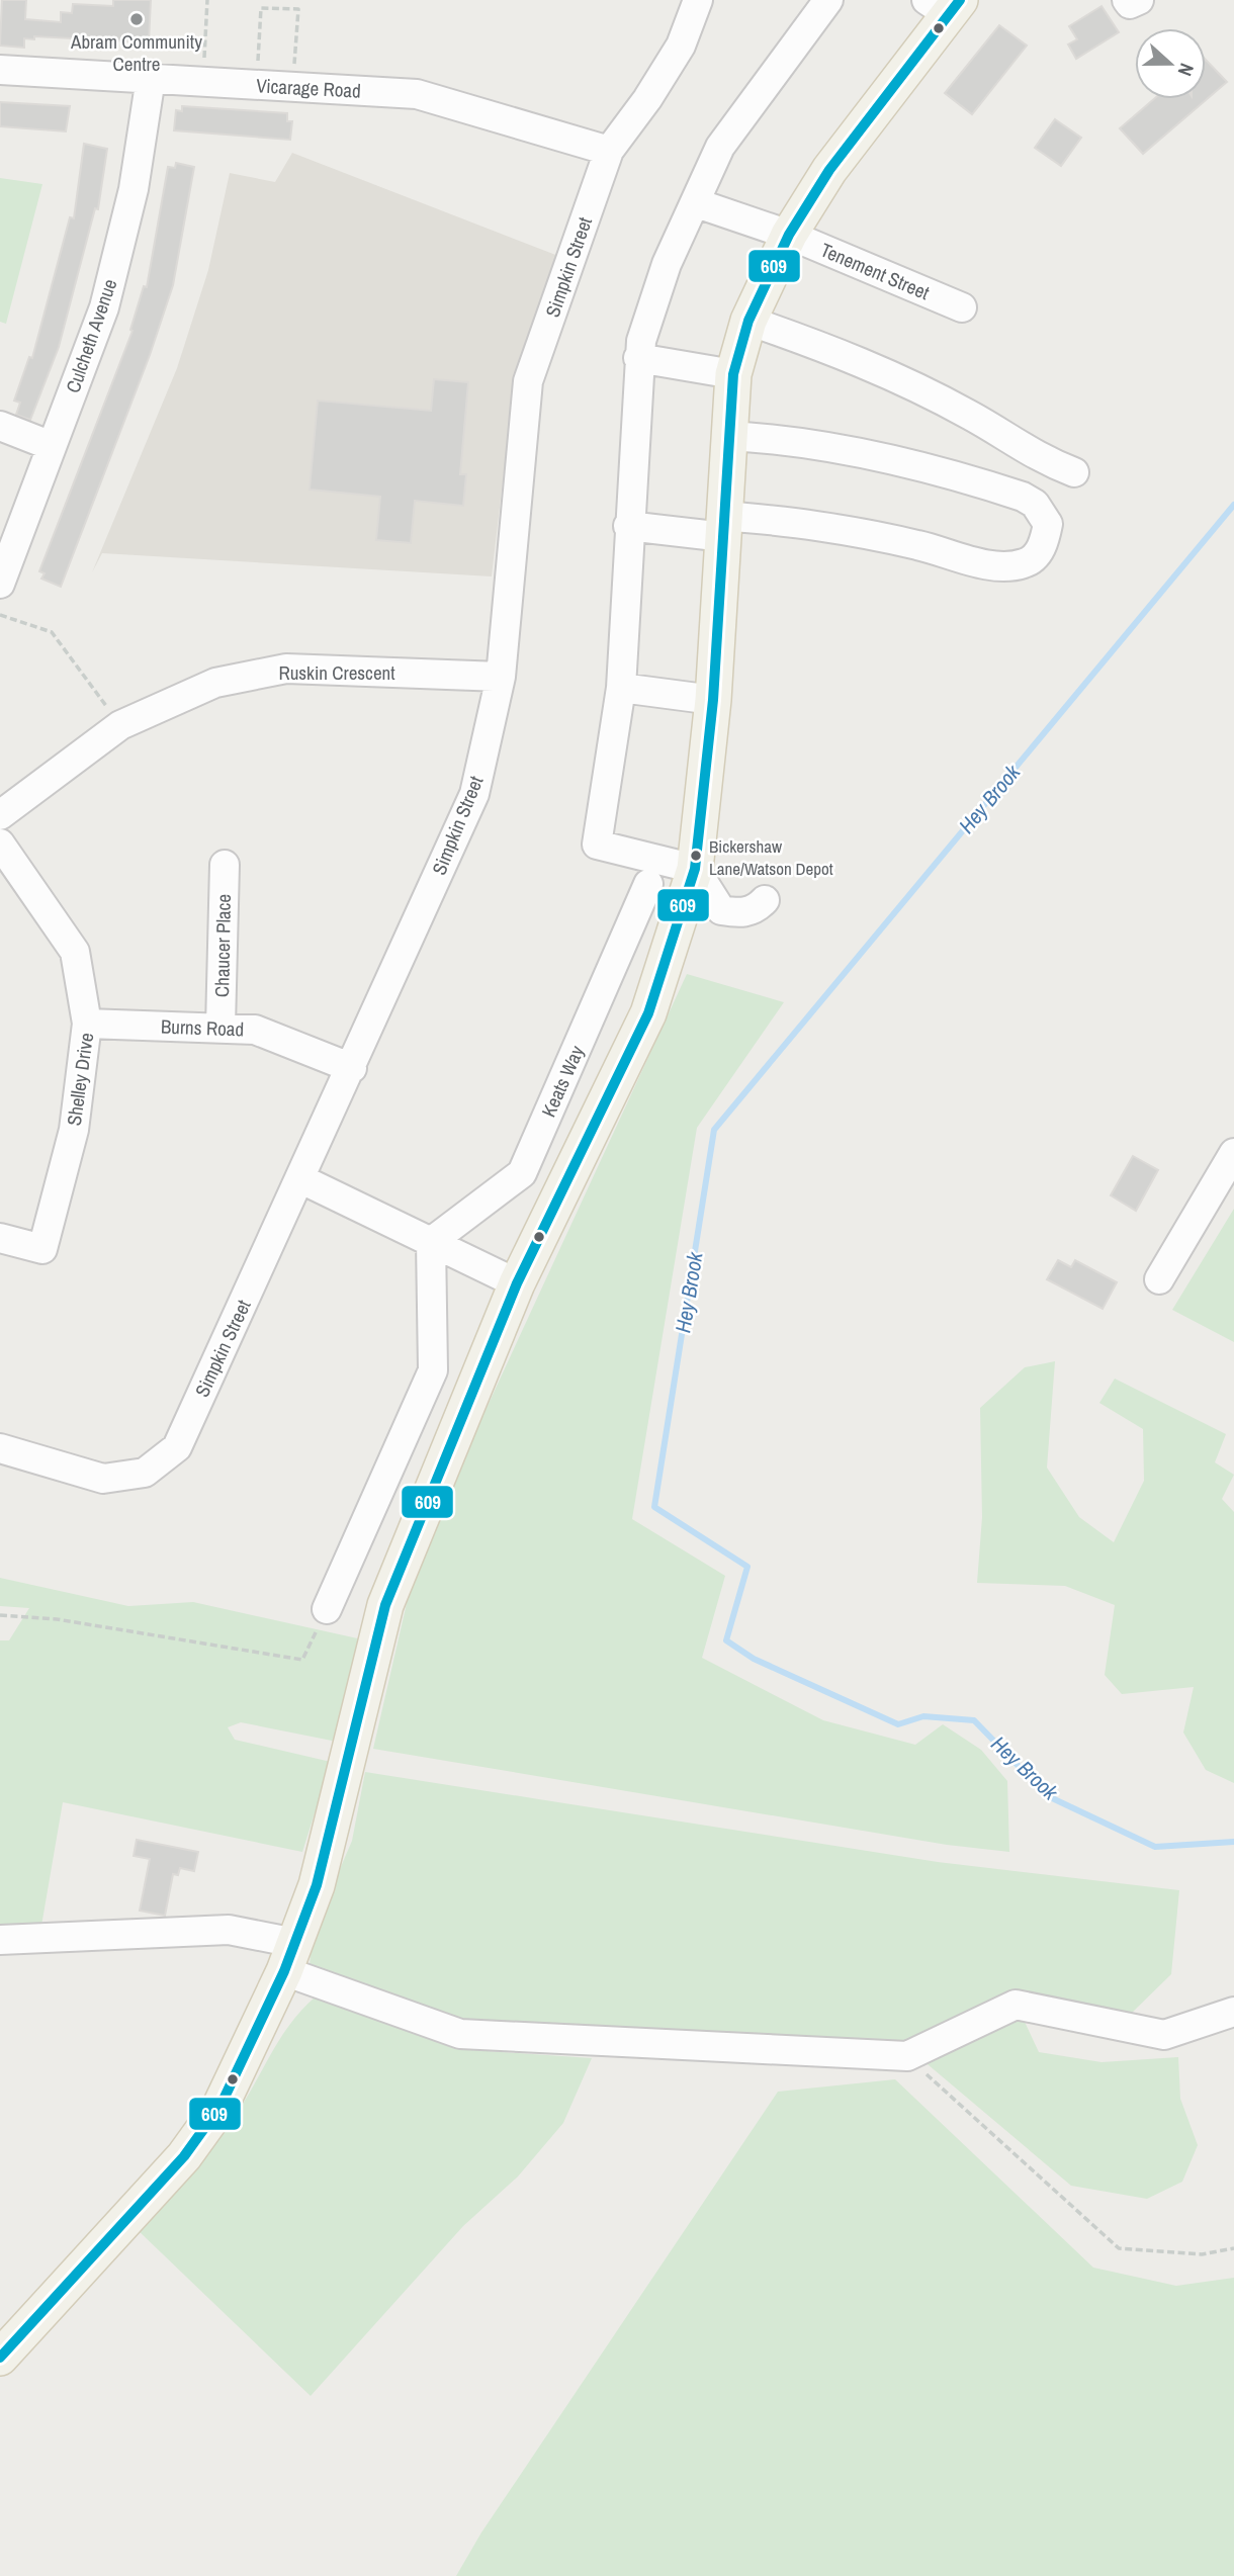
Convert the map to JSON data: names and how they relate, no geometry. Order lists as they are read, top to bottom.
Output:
{
  "streets": {
    "street": [
      "Vicarage Road",
      "Simpkin Street",
      "Tenement Street",
      "Culcheth Avenue",
      "Ruskin Crescent",
      "Chaucer Place",
      "Burns Road",
      "Shelley Drive",
      "Keats Way"
    ]
  },
  "crossings": [
    ["Vicarage Road", "Simpkin Street"],
    ["Vicarage Road", "Culcheth Avenue"],
    ["Simpkin Street", "Ruskin Crescent"],
    ["Simpkin Street", "Burns Road"],
    ["Chaucer Place", "Burns Road"],
    ["Burns Road", "Shelley Drive"]
  ],
  "water": ["Hey Brook"],
  "places": ["Abram Community Centre", "Bickershaw Lane/Watson Depot"],
  "lines": ["transit line 609"],
  "north": "right"
}
